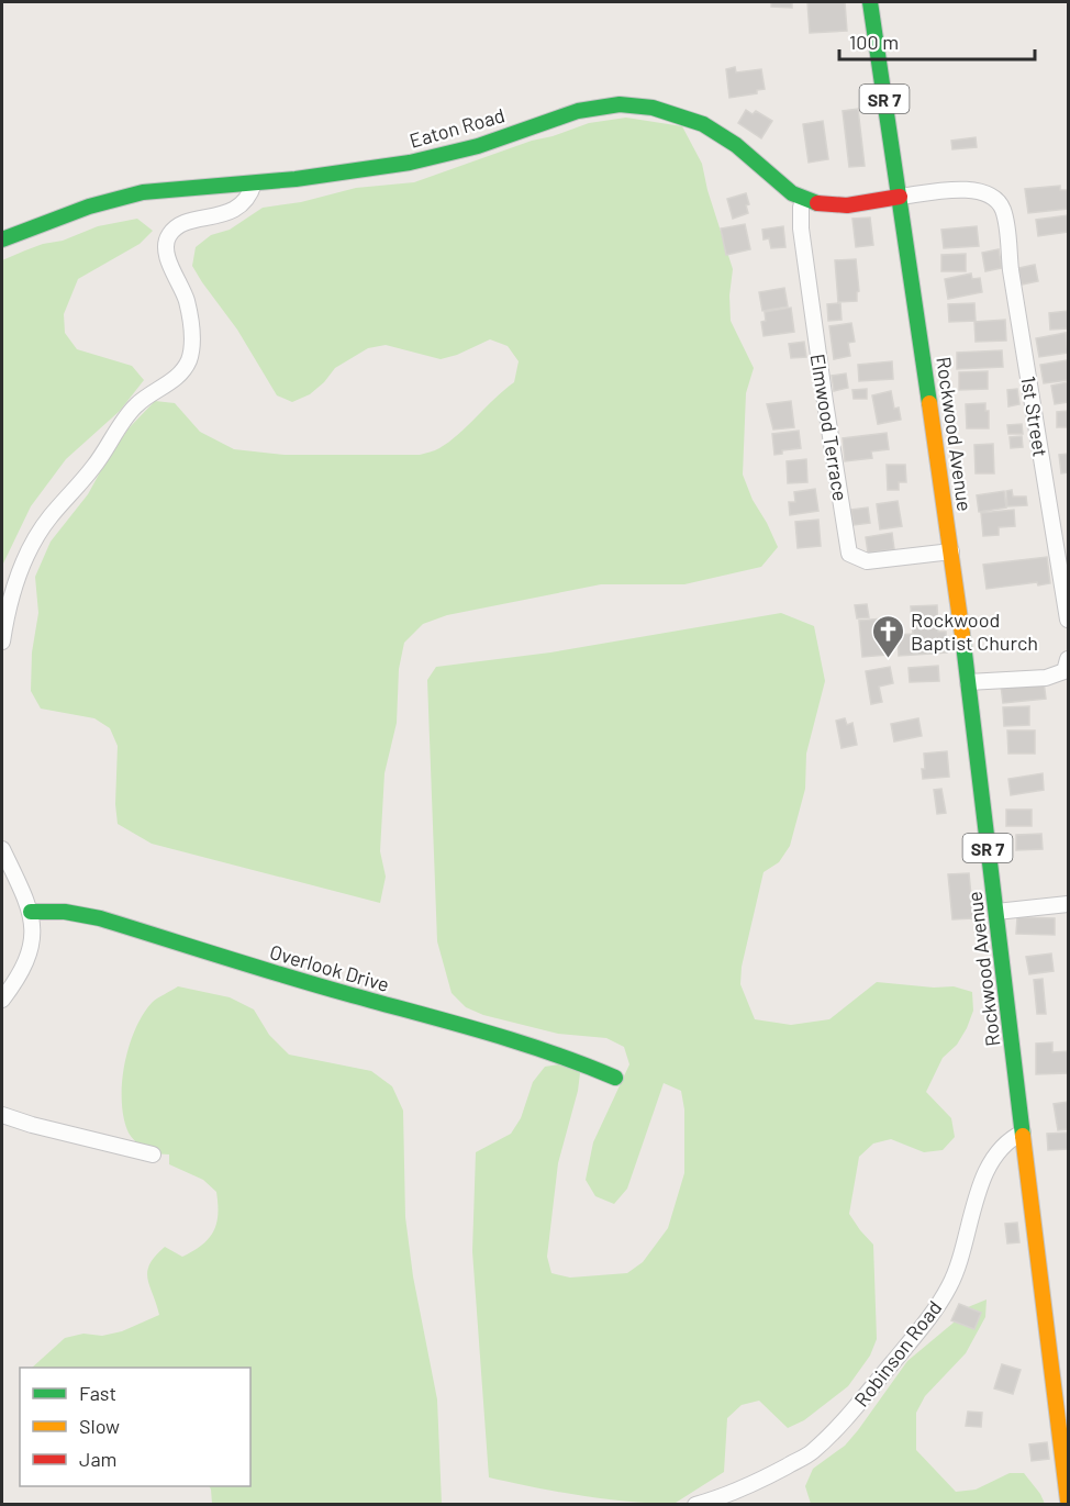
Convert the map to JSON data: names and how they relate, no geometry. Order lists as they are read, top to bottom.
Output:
{
  "streets": {
    "street": [
      "SR 7",
      "Eaton Road",
      "1st Street",
      "Elmwood Terrace",
      "Rockwood Avenue",
      "Overlook Drive",
      "Robinson Road"
    ]
  },
  "crossings": [
    ["SR 7", "Eaton Road"],
    ["SR 7", "1st Street"],
    ["SR 7", "Rockwood Avenue"],
    ["Eaton Road", "1st Street"],
    ["Eaton Road", "Elmwood Terrace"],
    ["Eaton Road", "Rockwood Avenue"],
    ["1st Street", "Rockwood Avenue"],
    ["Elmwood Terrace", "Rockwood Avenue"],
    ["Rockwood Avenue", "Robinson Road"]
  ],
  "places": {
    "church": ["Rockwood Baptist Church"]
  },
  "legend": ["Fast", "Slow", "Jam"],
  "scale_bar": "100 m"
}
